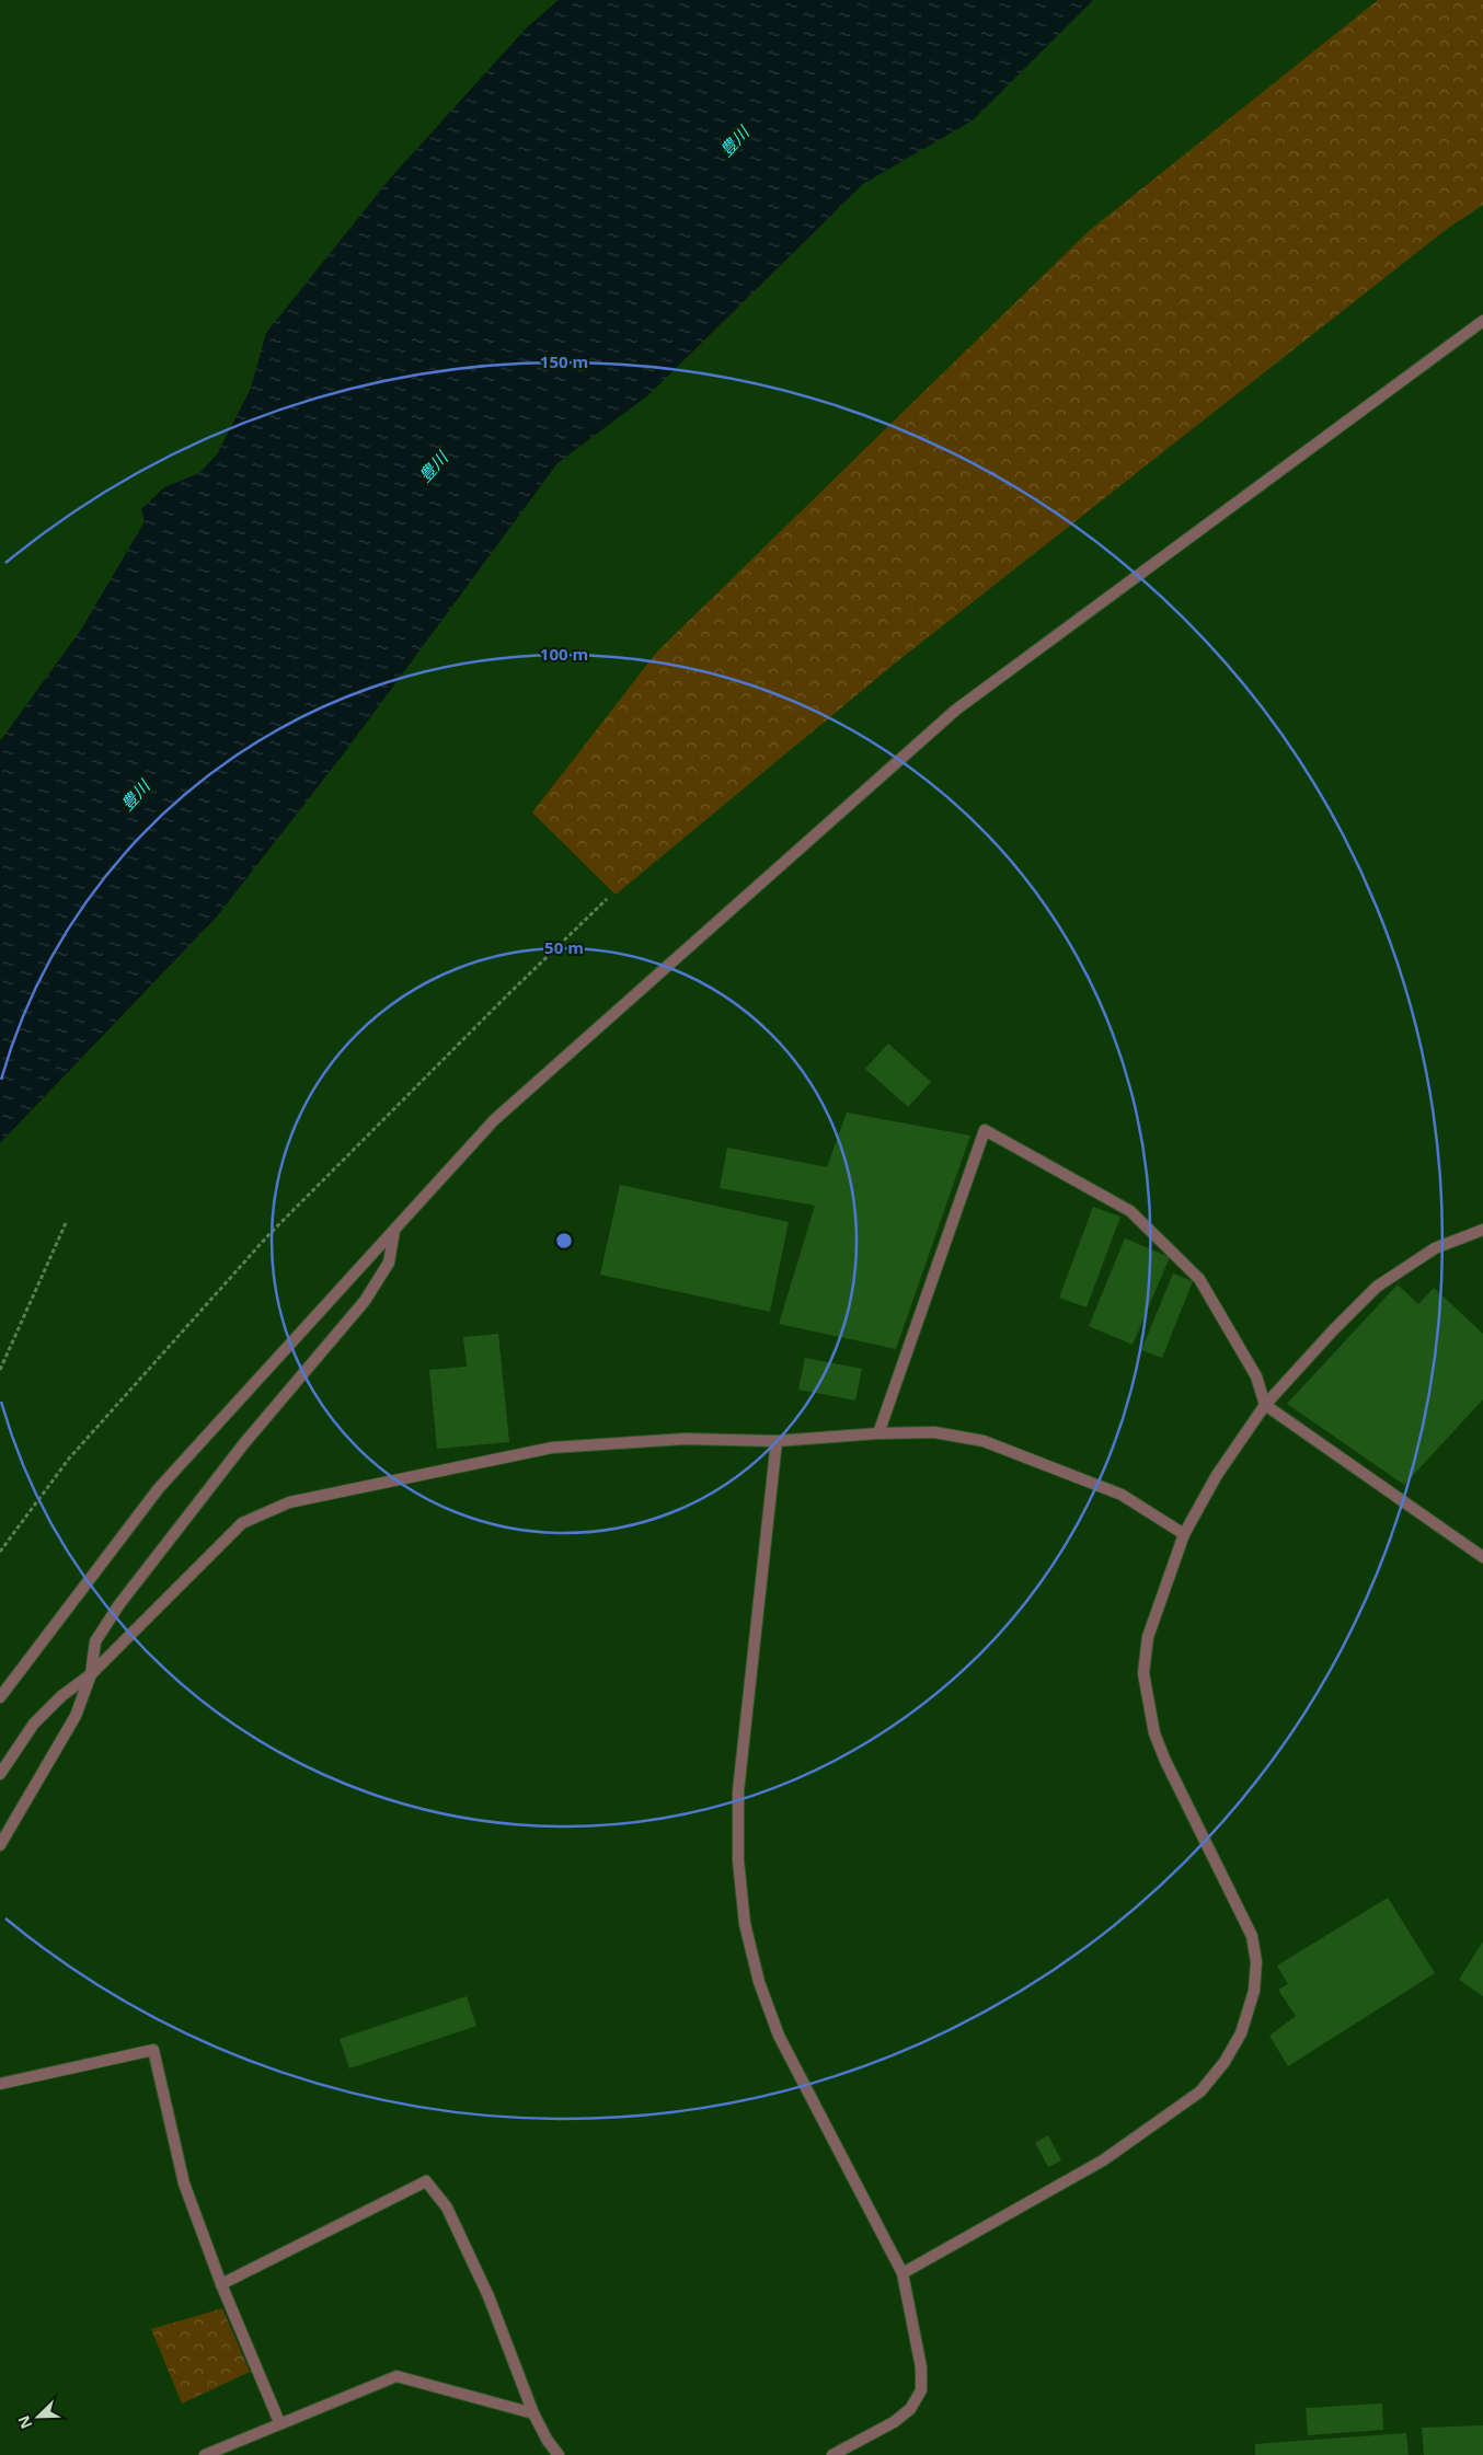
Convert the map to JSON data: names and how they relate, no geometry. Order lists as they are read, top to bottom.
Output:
{
  "water": ["豊川"],
  "north": "bottom left",
  "rings": ["150 m", "100 m", "50 m"]
}
